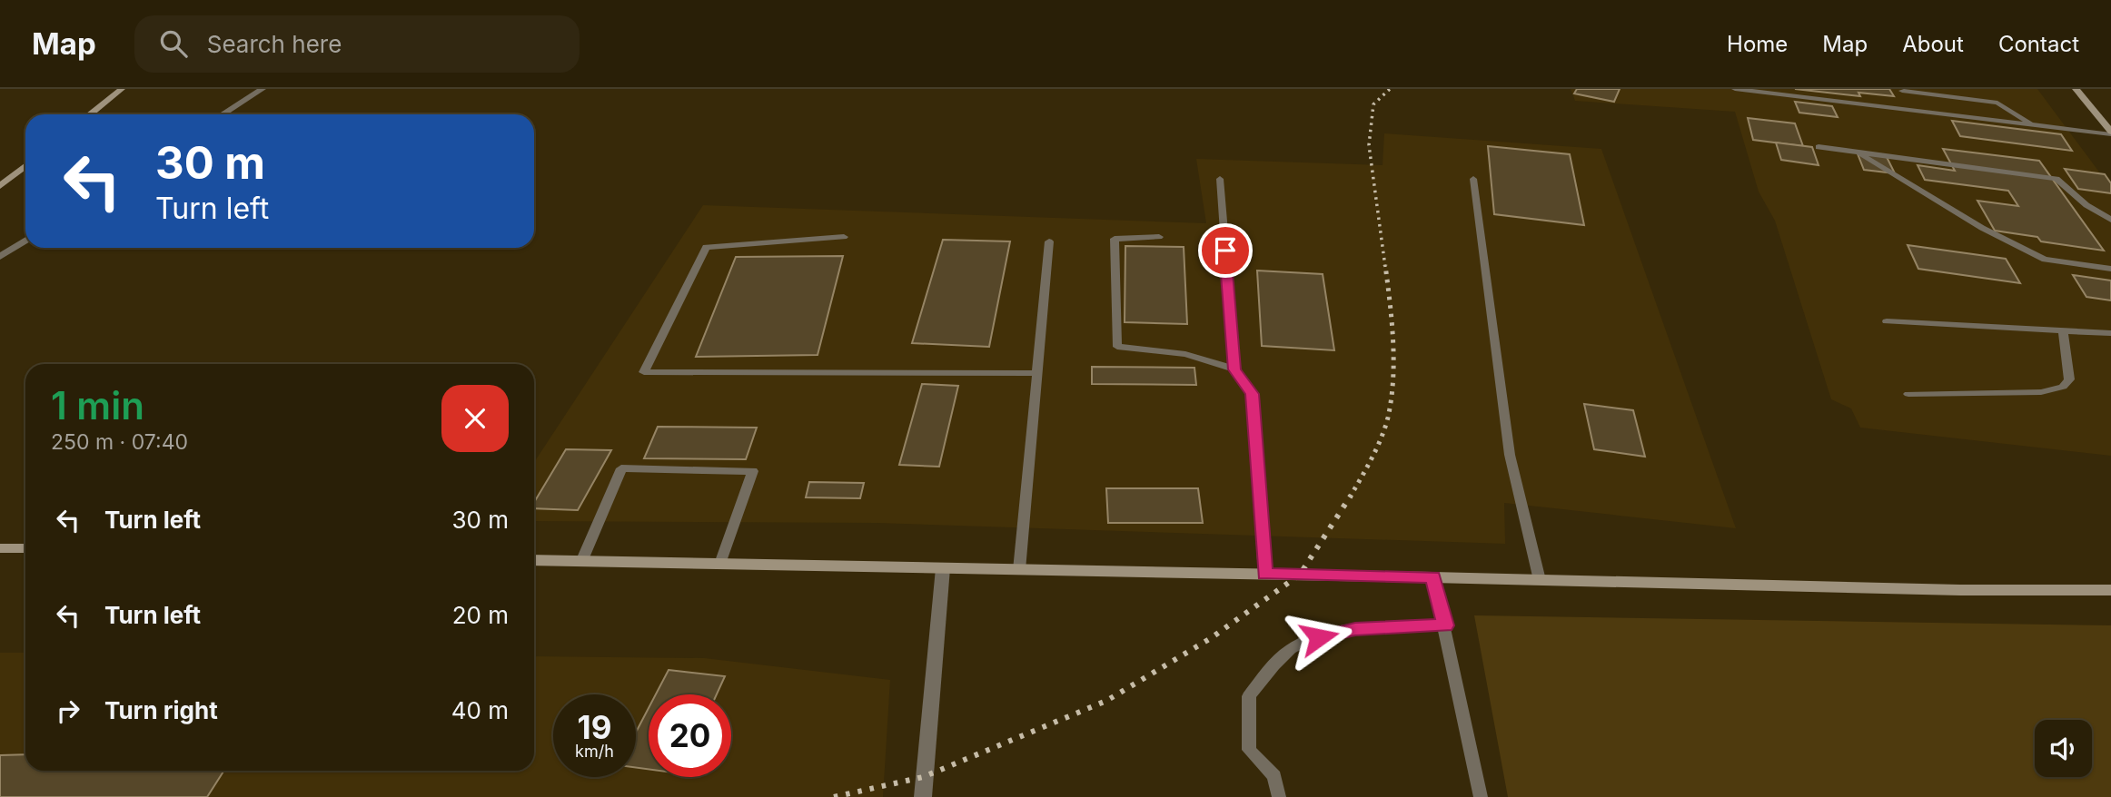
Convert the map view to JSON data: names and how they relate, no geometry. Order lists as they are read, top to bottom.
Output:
{
  "page": {
    "header": "Map",
    "search": "Search here",
    "nav": [
      "Home",
      "Map",
      "About",
      "Contact"
    ],
    "turn": ["30 m", "Turn left"],
    "heading": ["1 min", "250 m · 07:40"],
    "list": [
      {
        "name": "Turn left",
        "value": "30 m"
      },
      {
        "name": "Turn left",
        "value": "20 m"
      },
      {
        "name": "Turn right",
        "value": "40 m"
      }
    ],
    "speed": "19 km/h",
    "limit": "20"
  }
}
